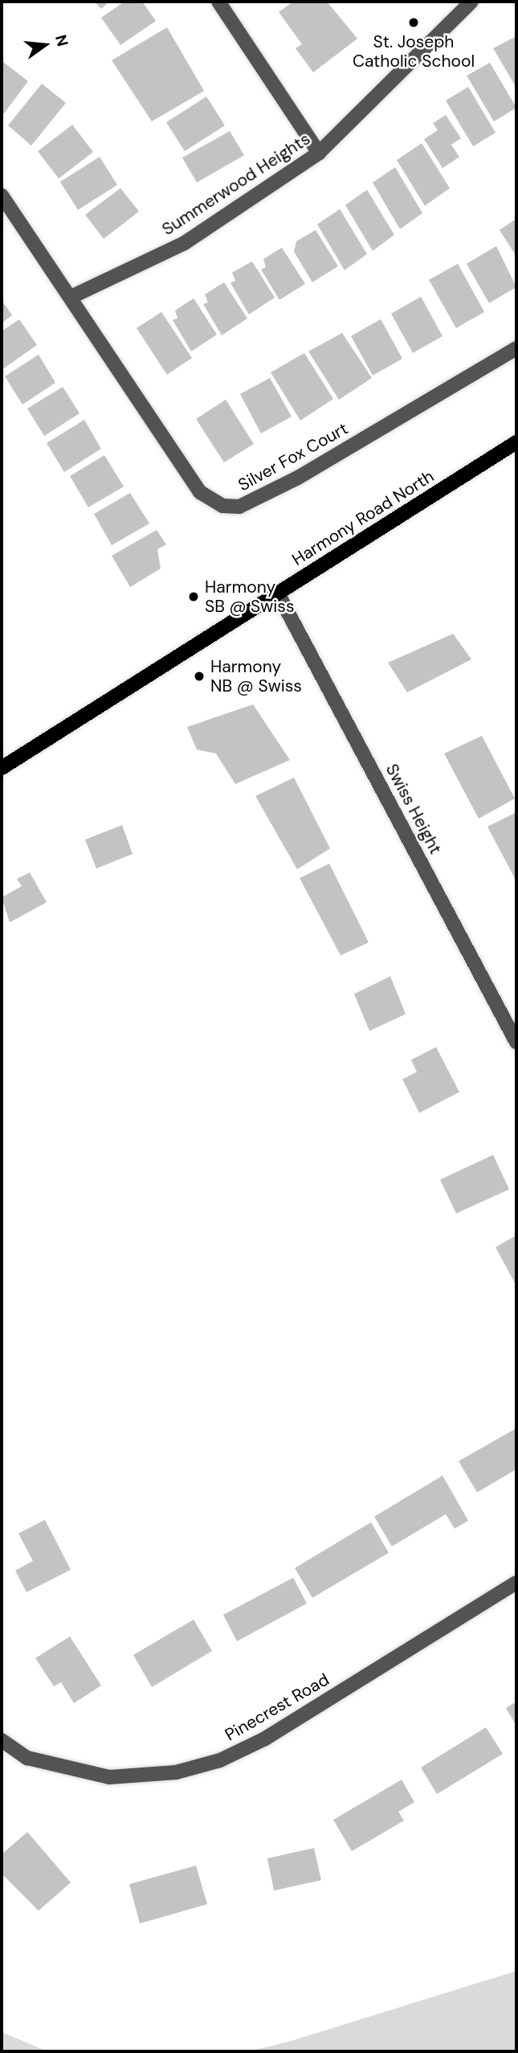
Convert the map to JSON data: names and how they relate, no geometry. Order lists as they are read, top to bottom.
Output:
{
  "streets": {
    "main road": ["Harmony Road North"],
    "street": [
      "Summerwood Heights",
      "Silver Fox Court",
      "Swiss Height",
      "Pinecrest Road"
    ]
  },
  "crossings": [
    ["Summerwood Heights", "Silver Fox Court"],
    ["Harmony Road North", "Swiss Height"]
  ],
  "places": ["St. Joseph Catholic School", "Harmony SB @ Swiss", "Harmony NB @ Swiss"],
  "north": "right"
}
